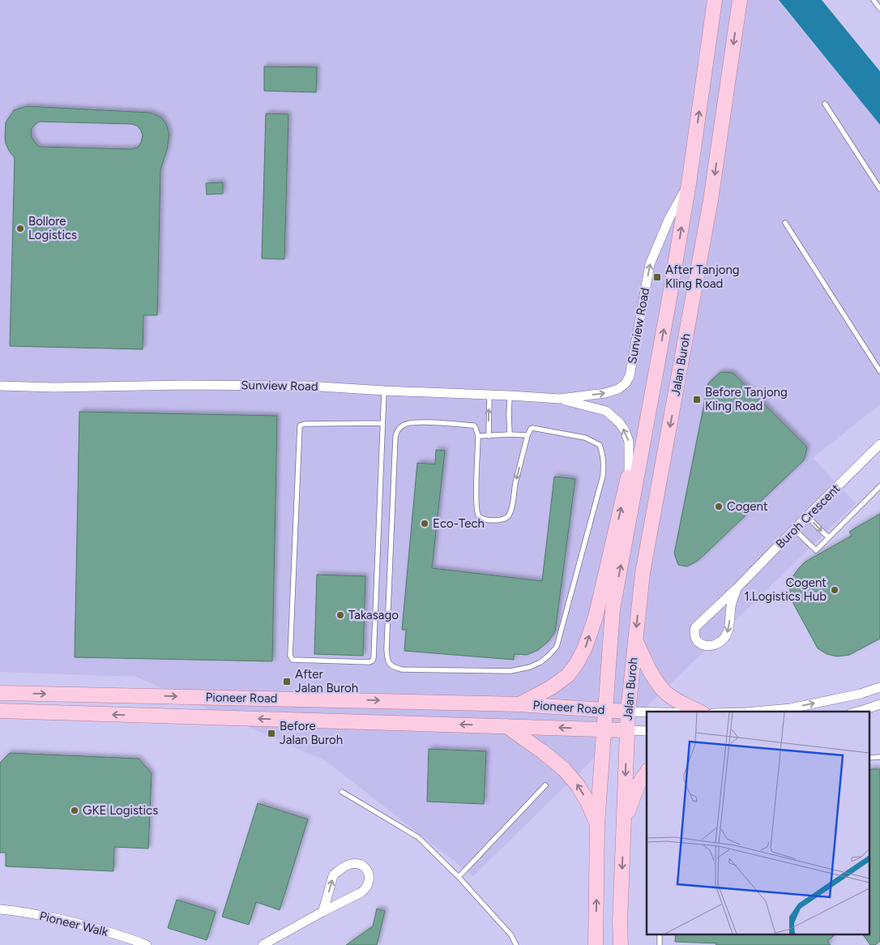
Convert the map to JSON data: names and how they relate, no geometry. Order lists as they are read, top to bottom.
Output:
{
  "streets": {
    "main road": ["Jalan Buroh", "Pioneer Road"],
    "street": ["Sunview Road", "Buroh Crescent", "Pioneer Walk"]
  },
  "crossings": [
    ["Sunview Road", "Jalan Buroh"],
    ["Jalan Buroh", "Pioneer Road"]
  ],
  "places": {
    "other": [
      "Bollore Logistics",
      "Cogent",
      "Eco-Tech",
      "Cogent 1.Logistics Hub",
      "Takasago",
      "GKE Logistics"
    ],
    "transit": [
      "After Tanjong Kling Road",
      "Before Tanjong Kling Road",
      "After Jalan Buroh",
      "Before Jalan Buroh"
    ]
  }
}
